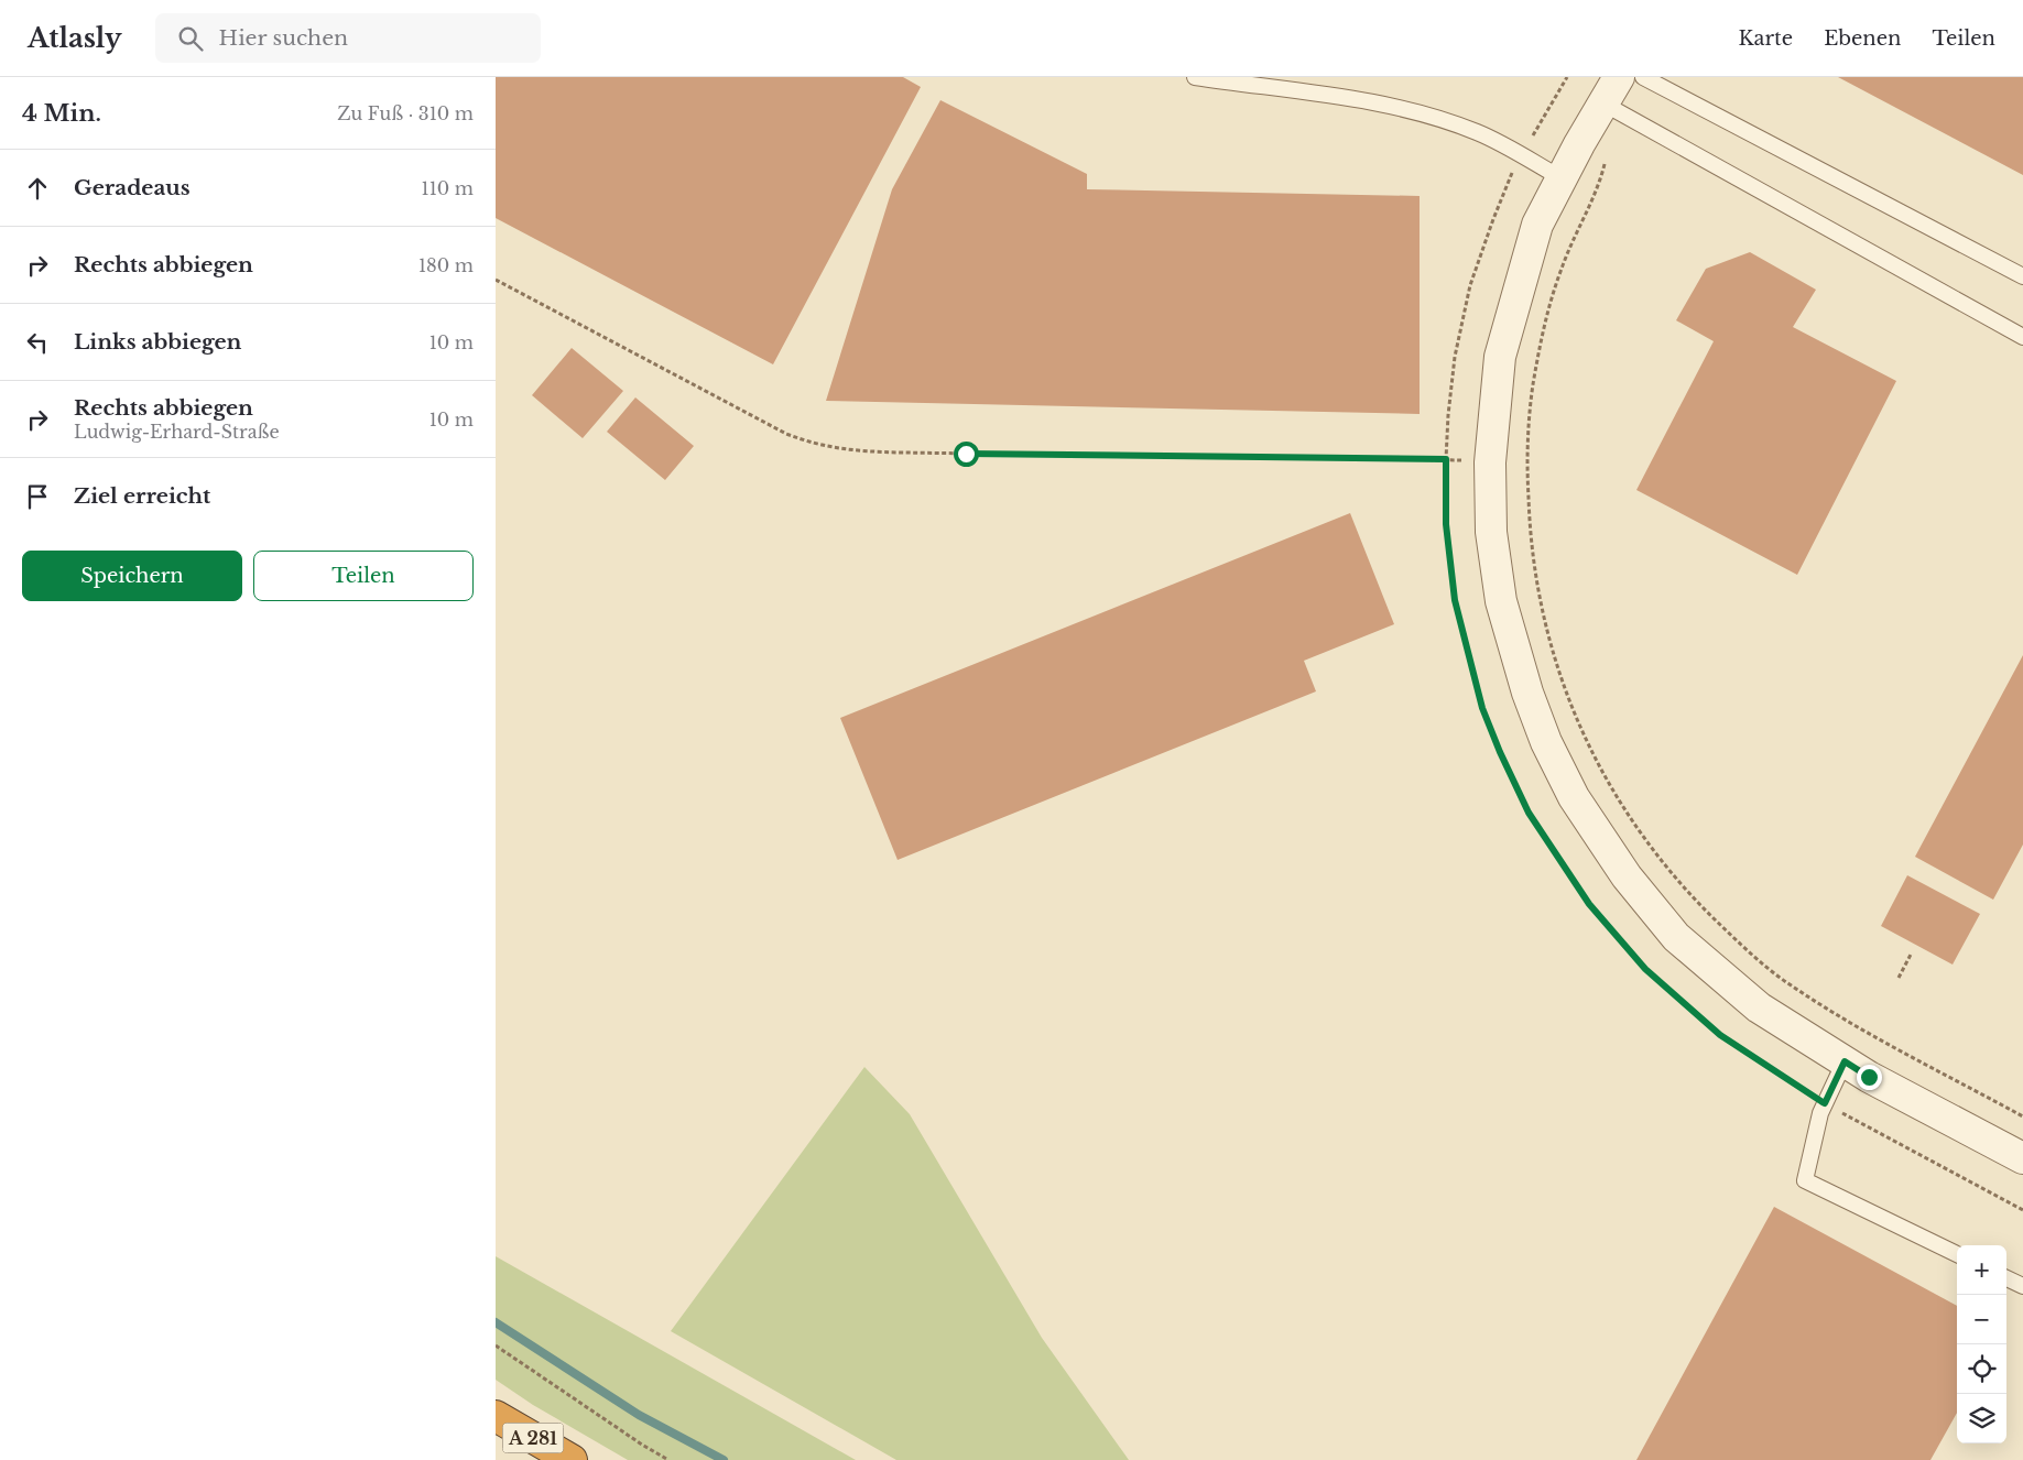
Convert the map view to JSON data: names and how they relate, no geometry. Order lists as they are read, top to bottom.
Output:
{
  "streets": {
    "highway": ["A 281"]
  },
  "page": {
    "header": "Atlasly",
    "search": "Hier suchen",
    "nav": ["Karte", "Ebenen", "Teilen"],
    "heading": ["4 Min.", "Zu Fuß · 310 m"],
    "list": [
      ["Geradeaus", "110 m"],
      ["Rechts abbiegen", "180 m"],
      ["Links abbiegen", "10 m"],
      ["Rechts abbiegen", "Ludwig-Erhard-Straße", "10 m"],
      "Ziel erreicht"
    ],
    "buttons": ["Speichern", "Teilen"],
    "map_buttons": ["+", "−"]
  }
}
